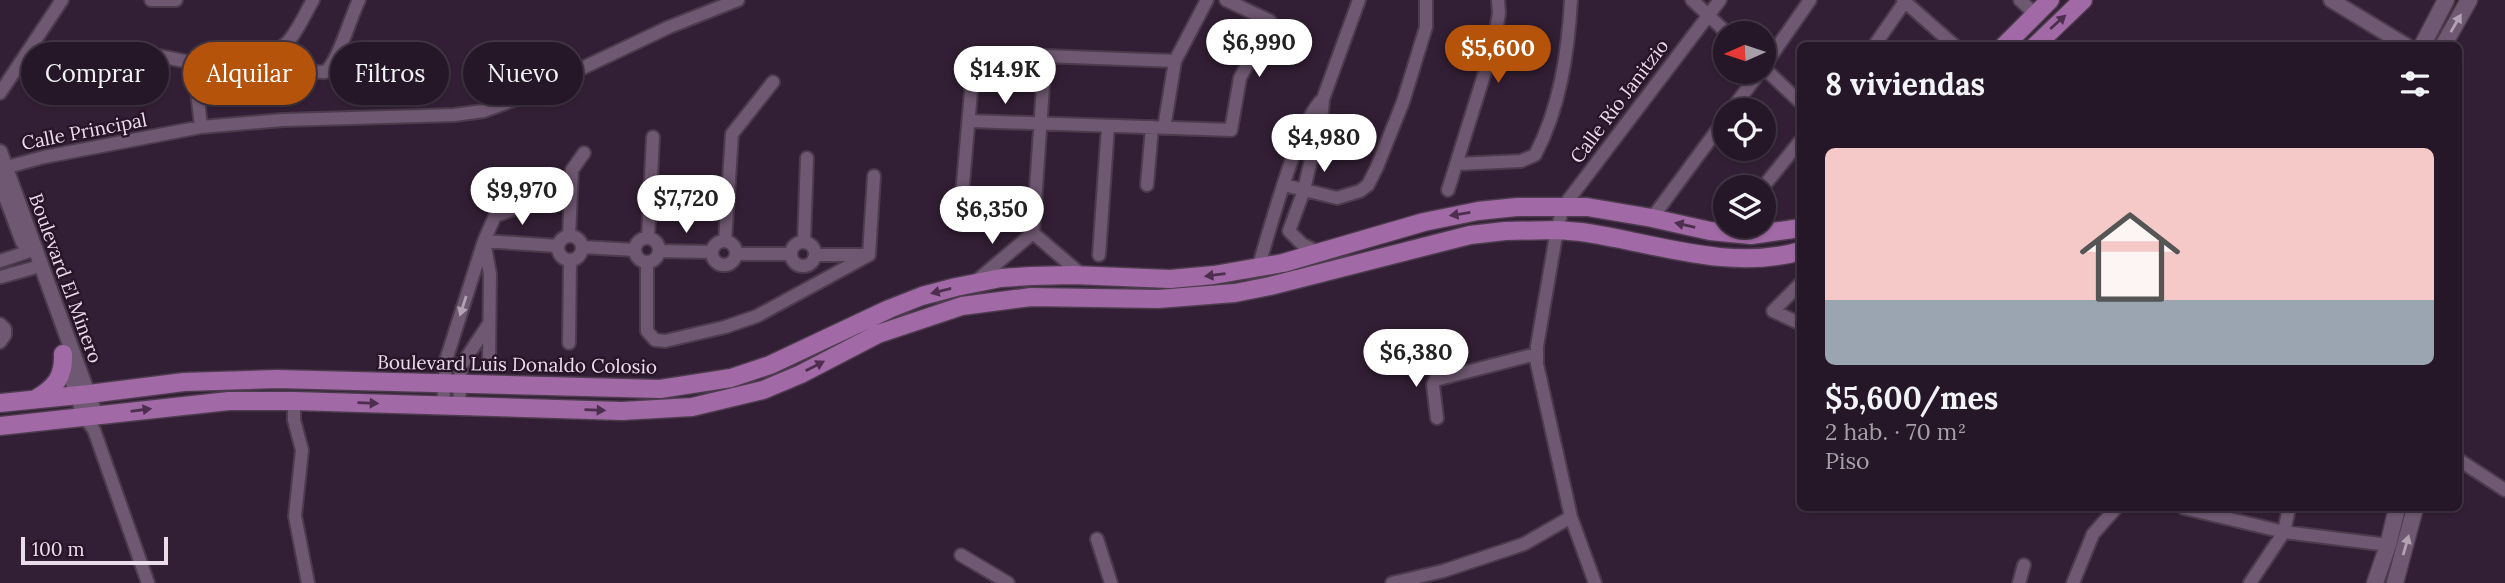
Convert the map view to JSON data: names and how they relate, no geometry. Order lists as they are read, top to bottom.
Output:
{
  "streets": {
    "main road": ["Boulevard Luis Donaldo Colosio"],
    "street": ["Calle Río Janitzio", "Calle Principal", "Boulevard El Minero"]
  },
  "crossings": [
    ["Calle Río Janitzio", "Boulevard Luis Donaldo Colosio"],
    ["Calle Principal", "Boulevard El Minero"],
    ["Boulevard El Minero", "Boulevard Luis Donaldo Colosio"]
  ],
  "scale_bar": "100 m",
  "north": "left",
  "page": {
    "price": [
      "$6,990",
      "$5,600",
      "$14.9K",
      "$4,980",
      "$9,970",
      "$7,720",
      "$6,350",
      "$6,380"
    ],
    "chip": [
      "Comprar",
      "Alquilar",
      "Filtros",
      "Nuevo"
    ],
    "heading": "8 viviendas",
    "list": [
      {
        "name": "$5,600/mes",
        "note": "2 hab. · 70 m² · Piso"
      }
    ],
    "scale": "100 m"
  }
}
